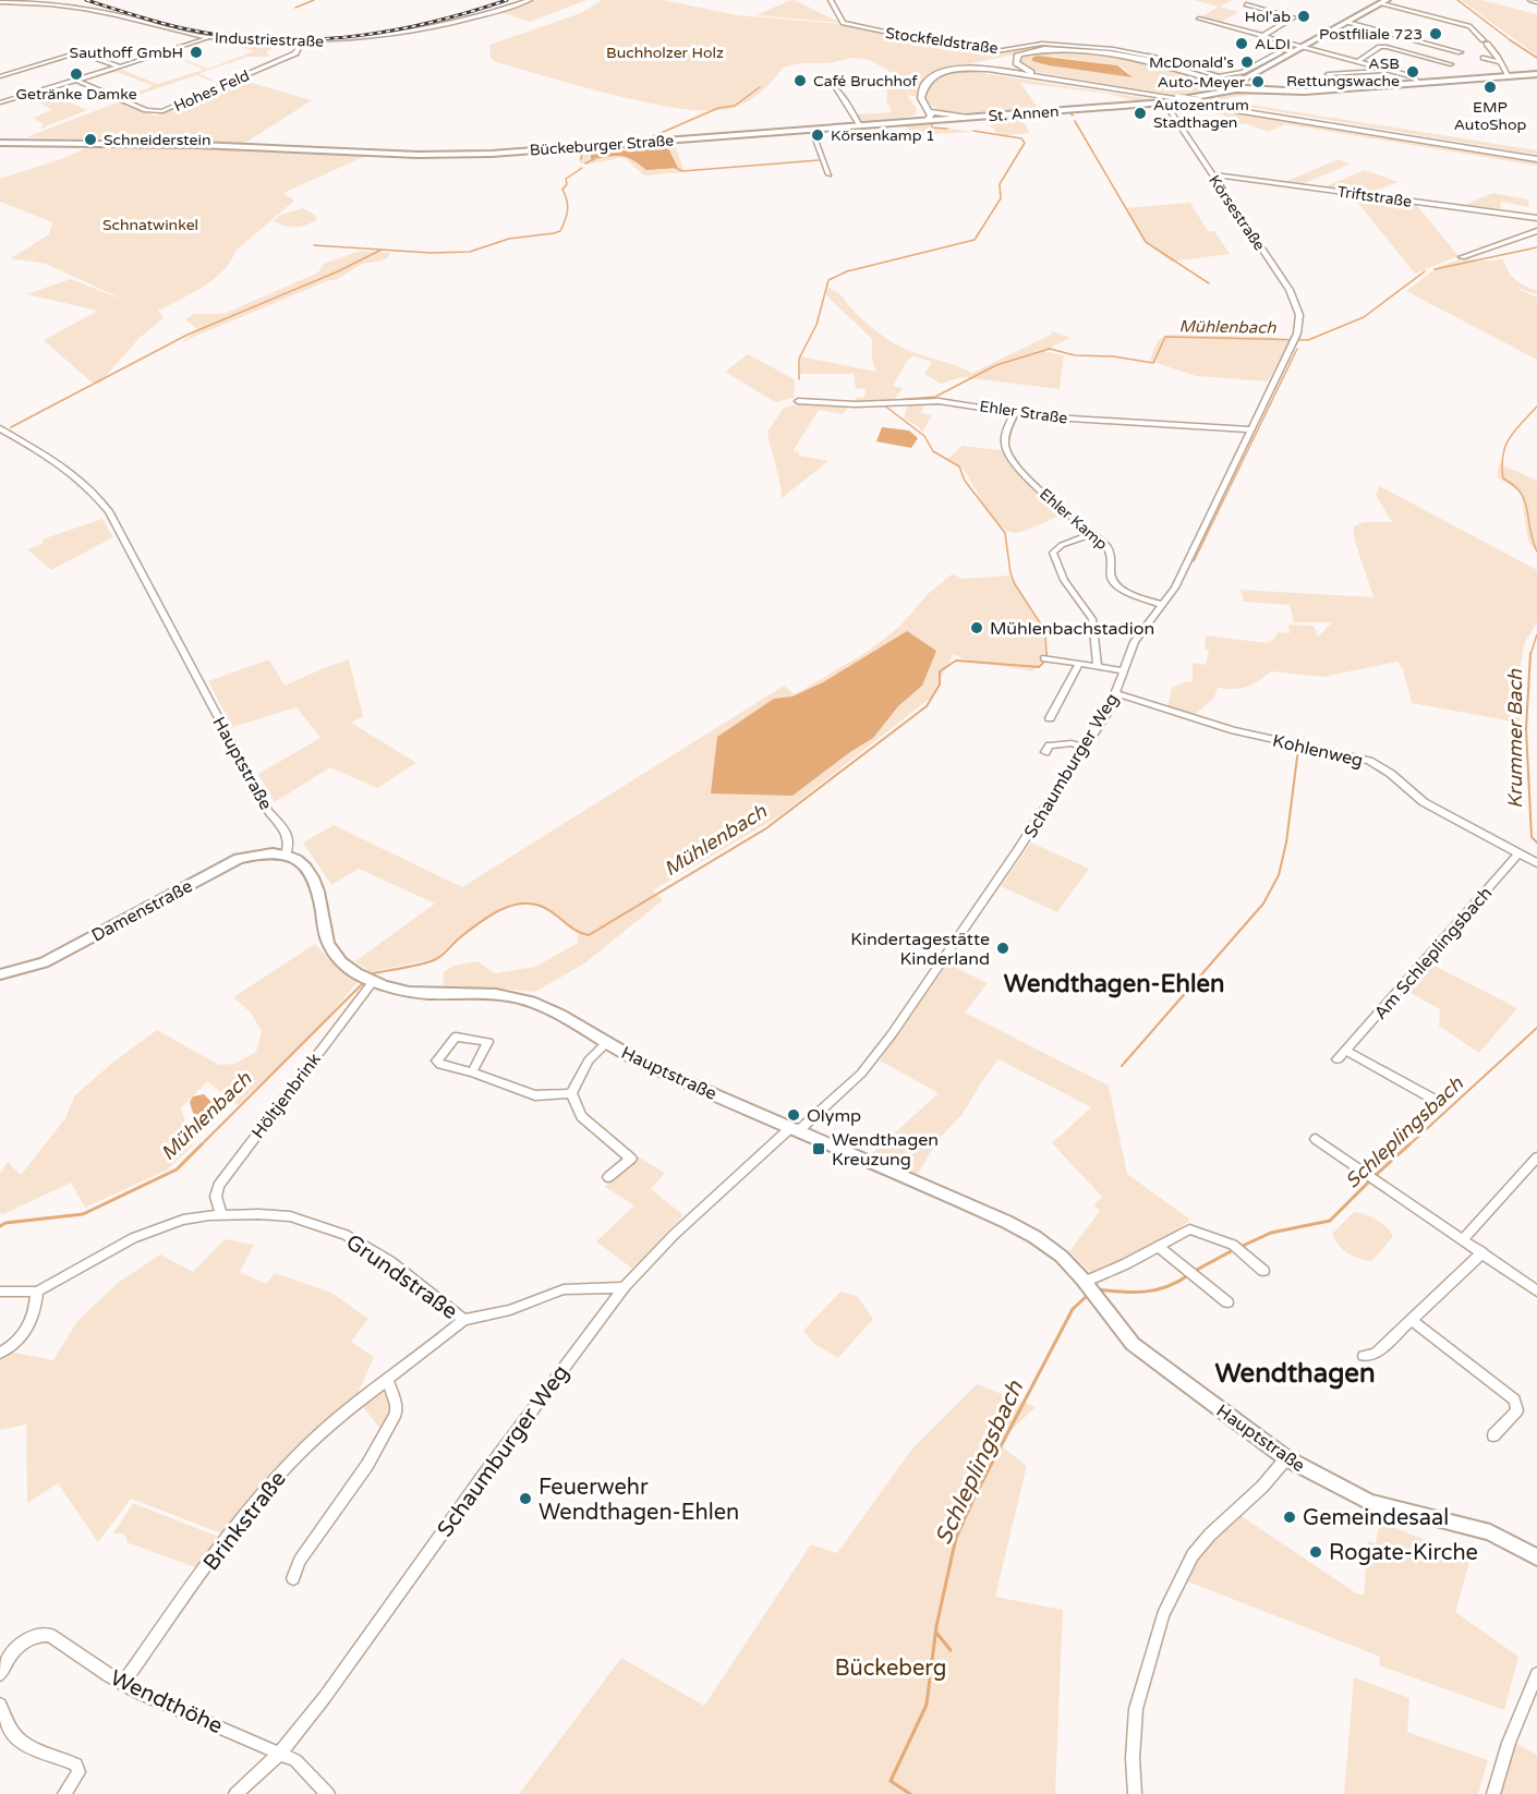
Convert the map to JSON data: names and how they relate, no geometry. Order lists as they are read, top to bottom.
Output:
{
  "streets": {
    "main road": [
      "St. Annen",
      "Bückeburger Straße",
      "Hauptstraße",
      "Damenstraße"
    ],
    "street": [
      "Industriestraße",
      "Stockfeldstraße",
      "Hohes Feld",
      "Triftstraße",
      "Körsestraße",
      "Ehler Straße",
      "Ehler Kamp",
      "Kohlenweg",
      "Schaumburger Weg",
      "Am Schleplingsbach",
      "Höltjenbrink",
      "Grundstraße",
      "Brinkstraße",
      "Wendthöhe"
    ]
  },
  "crossings": [
    ["Industriestraße", "Hohes Feld"],
    ["St. Annen", "Bückeburger Straße"],
    ["St. Annen", "Körsestraße"],
    ["Triftstraße", "Körsestraße"],
    ["Körsestraße", "Schaumburger Weg"],
    ["Ehler Straße", "Ehler Kamp"],
    ["Ehler Straße", "Schaumburger Weg"],
    ["Ehler Kamp", "Schaumburger Weg"],
    ["Kohlenweg", "Schaumburger Weg"],
    ["Kohlenweg", "Am Schleplingsbach"],
    ["Hauptstraße", "Schaumburger Weg"],
    ["Hauptstraße", "Damenstraße"],
    ["Hauptstraße", "Höltjenbrink"],
    ["Schaumburger Weg", "Grundstraße"],
    ["Schaumburger Weg", "Wendthöhe"],
    ["Höltjenbrink", "Grundstraße"],
    ["Grundstraße", "Brinkstraße"],
    ["Brinkstraße", "Wendthöhe"]
  ],
  "districts": ["Wendthagen-Ehlen", "Wendthagen"],
  "water": ["Mühlenbach", "Krummer Bach", "Schleplingsbach"],
  "parks": ["Buchholzer Holz", "Schnatwinkel", "Bückeberg"],
  "places": {
    "other": [
      "Hol'ab",
      "Postfiliale 723",
      "ALDI",
      "Sauthoff GmbH",
      "McDonald's",
      "ASB Rettungswache",
      "Getränke Damke",
      "Café Bruchhof",
      "Auto-Meyer",
      "EMP AutoShop",
      "Autozentrum Stadthagen",
      "Körsenkamp 1",
      "Schneiderstein",
      "Mühlenbachstadion",
      "Kindertagestätte Kinderland",
      "Olymp",
      "Feuerwehr Wendthagen-Ehlen",
      "Gemeindesaal",
      "Rogate-Kirche"
    ],
    "transit": ["Wendthagen Kreuzung"]
  }
}
